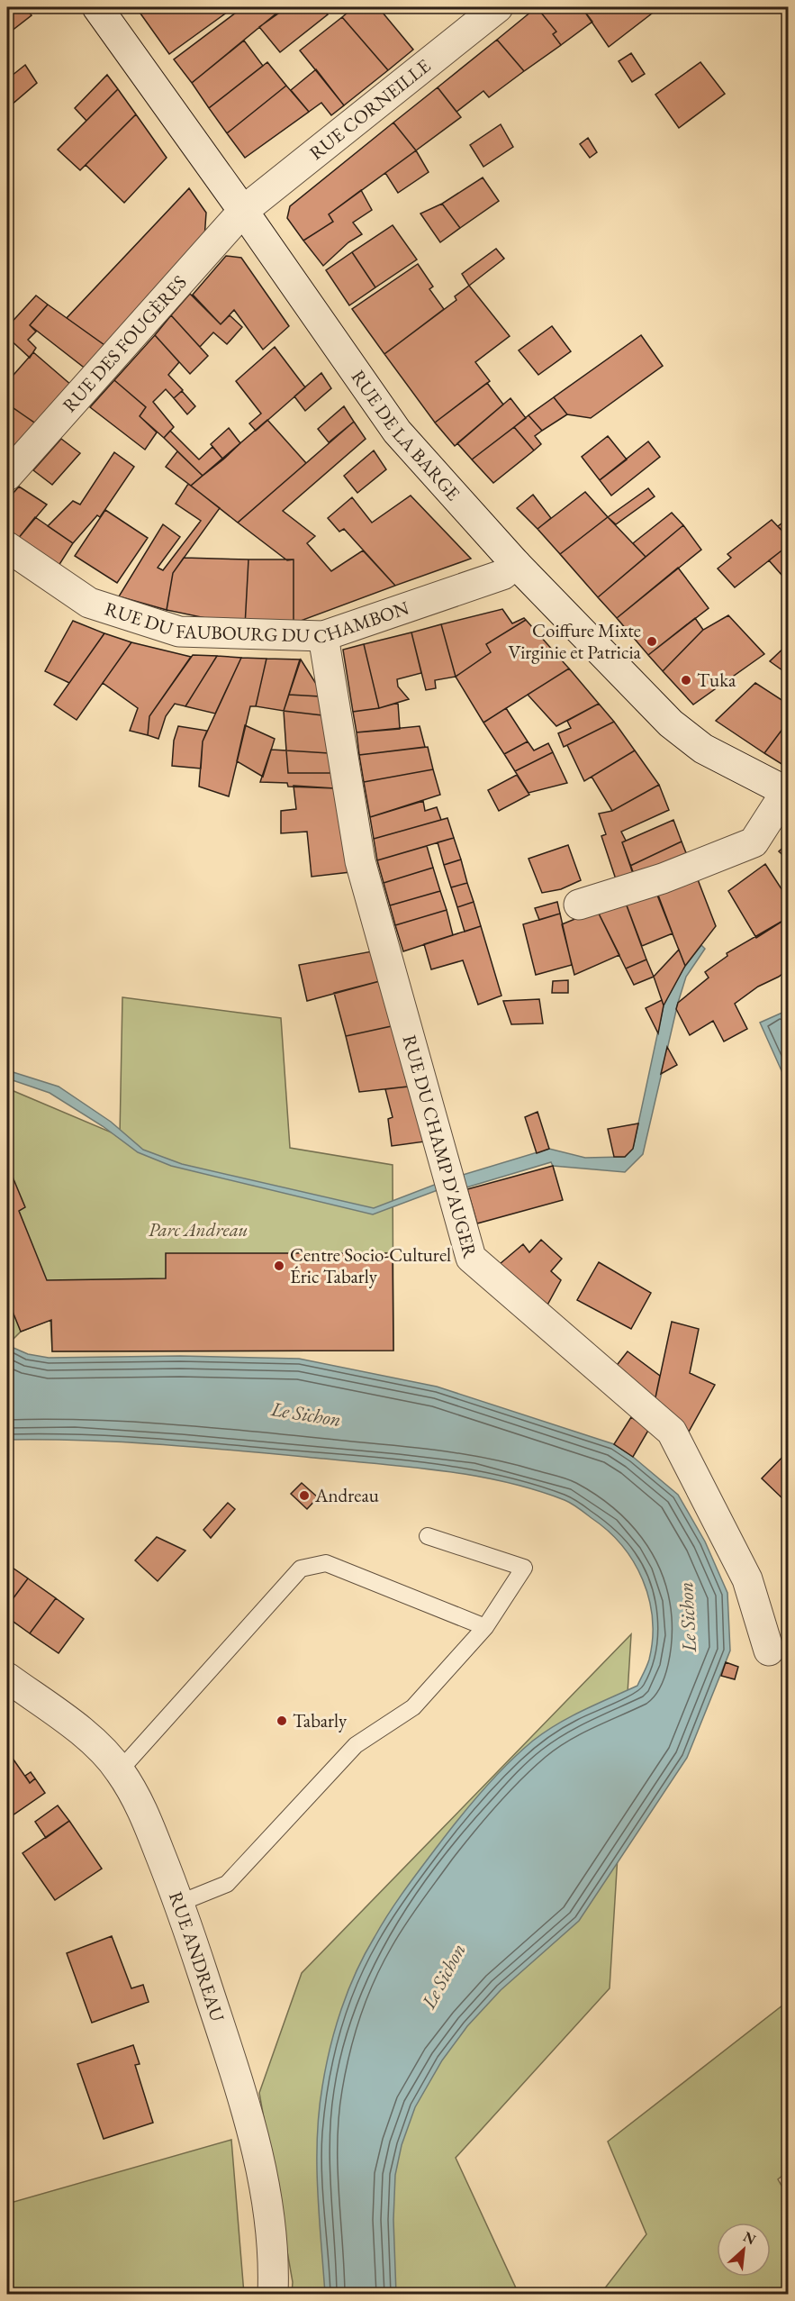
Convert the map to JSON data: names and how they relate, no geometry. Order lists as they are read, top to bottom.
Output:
{
  "streets": {
    "street": [
      "RUE CORNEILLE",
      "RUE DES FOUGÈRES",
      "RUE DE LA BARGE",
      "RUE DU FAUBOURG DU CHAMBON",
      "RUE DU CHAMP D'AUGER",
      "RUE ANDREAU"
    ]
  },
  "crossings": [
    ["RUE CORNEILLE", "RUE DES FOUGÈRES"],
    ["RUE CORNEILLE", "RUE DE LA BARGE"],
    ["RUE DES FOUGÈRES", "RUE DE LA BARGE"],
    ["RUE DE LA BARGE", "RUE DU FAUBOURG DU CHAMBON"],
    ["RUE DU FAUBOURG DU CHAMBON", "RUE DU CHAMP D'AUGER"]
  ],
  "water": ["Le Sichon"],
  "parks": ["Parc Andreau"],
  "places": [
    "Coiffure Mixte Virginie et Patricia",
    "Tuka",
    "Centre Socio-Culturel Éric Tabarly",
    "Andreau",
    "Tabarly"
  ],
  "north": "top right"
}
